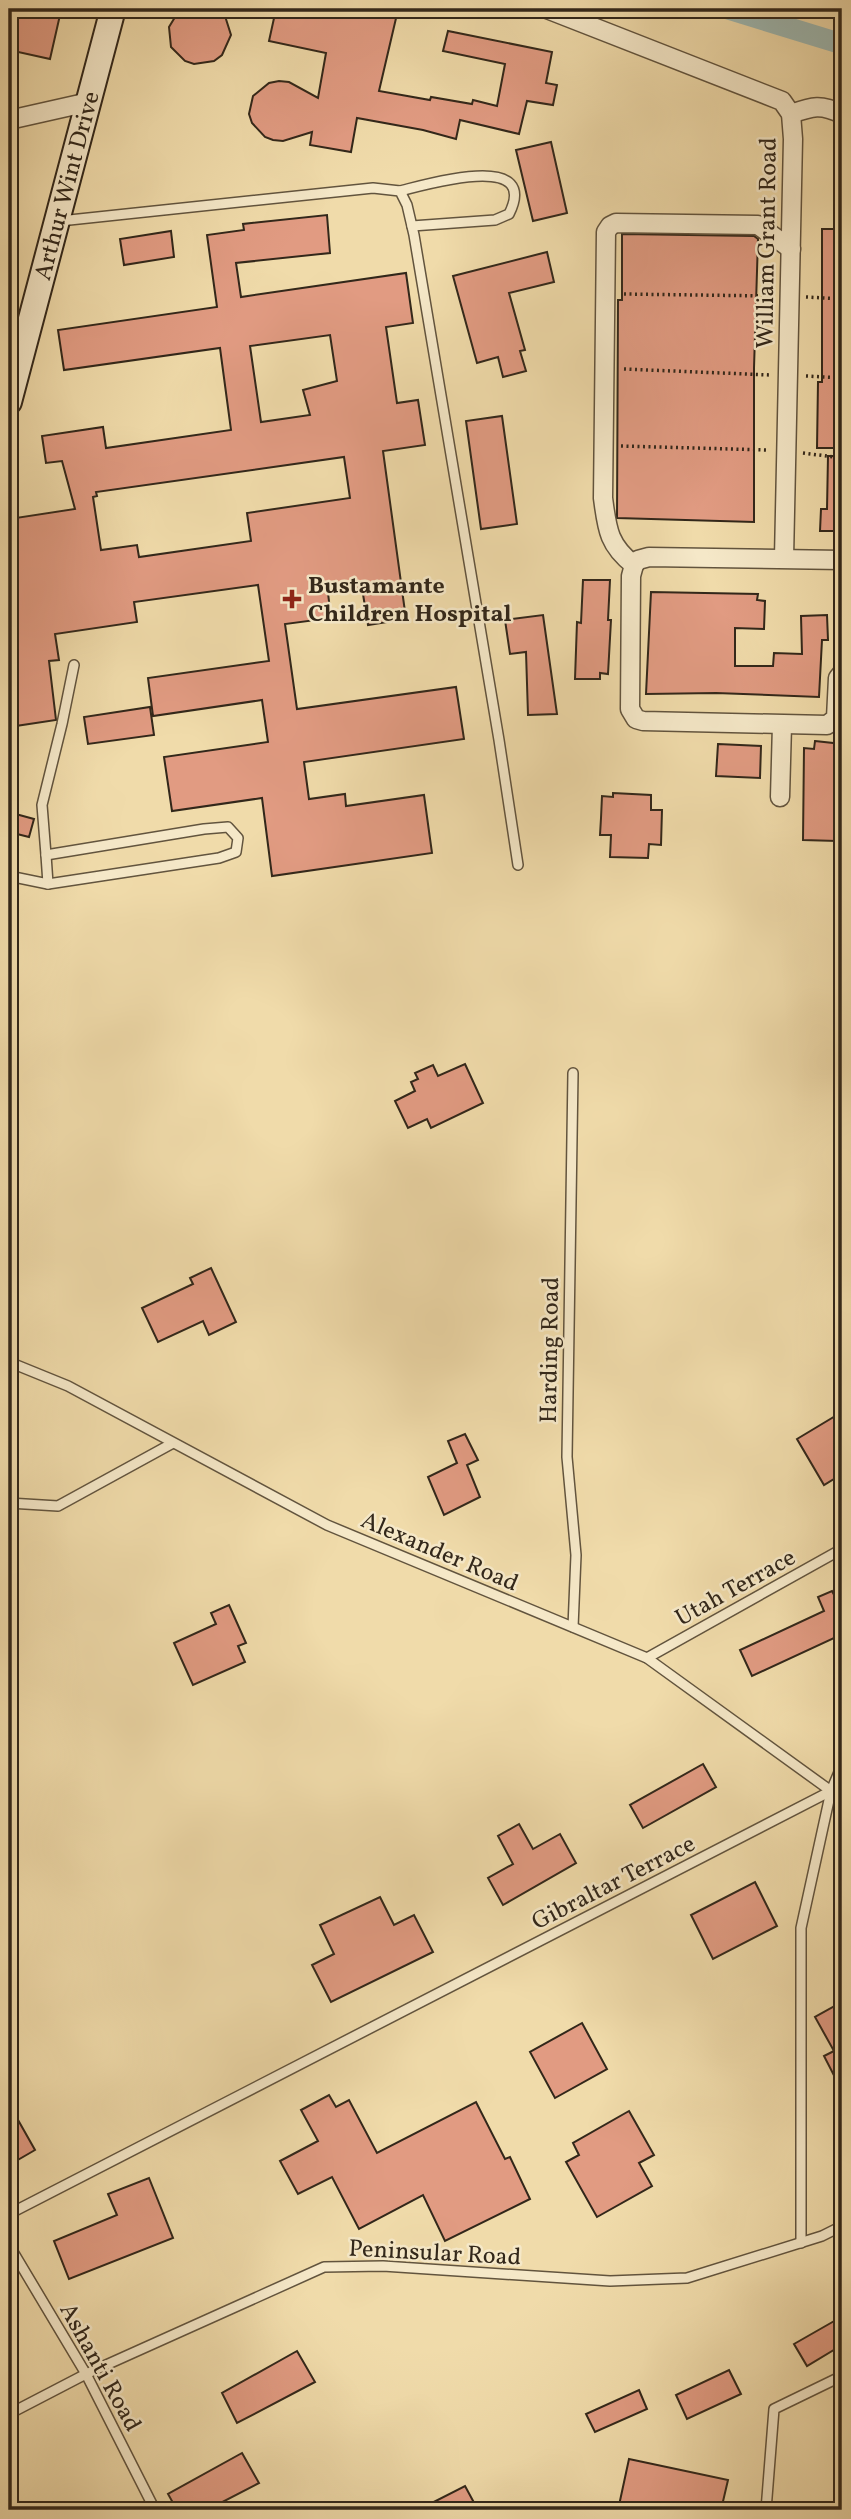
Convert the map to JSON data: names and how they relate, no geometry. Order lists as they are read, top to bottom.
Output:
{
  "streets": {
    "main road": ["Arthur Wint Drive"],
    "street": ["William Grant Road"],
    "lane": [
      "Harding Road",
      "Alexander Road",
      "Utah Terrace",
      "Gibraltar Terrace",
      "Peninsular Road",
      "Ashanti Road"
    ]
  },
  "crossings": [
    ["Harding Road", "Alexander Road"],
    ["Alexander Road", "Utah Terrace"],
    ["Alexander Road", "Gibraltar Terrace"],
    ["Peninsular Road", "Ashanti Road"]
  ],
  "places": {
    "health": ["Bustamante Children Hospital"]
  }
}
